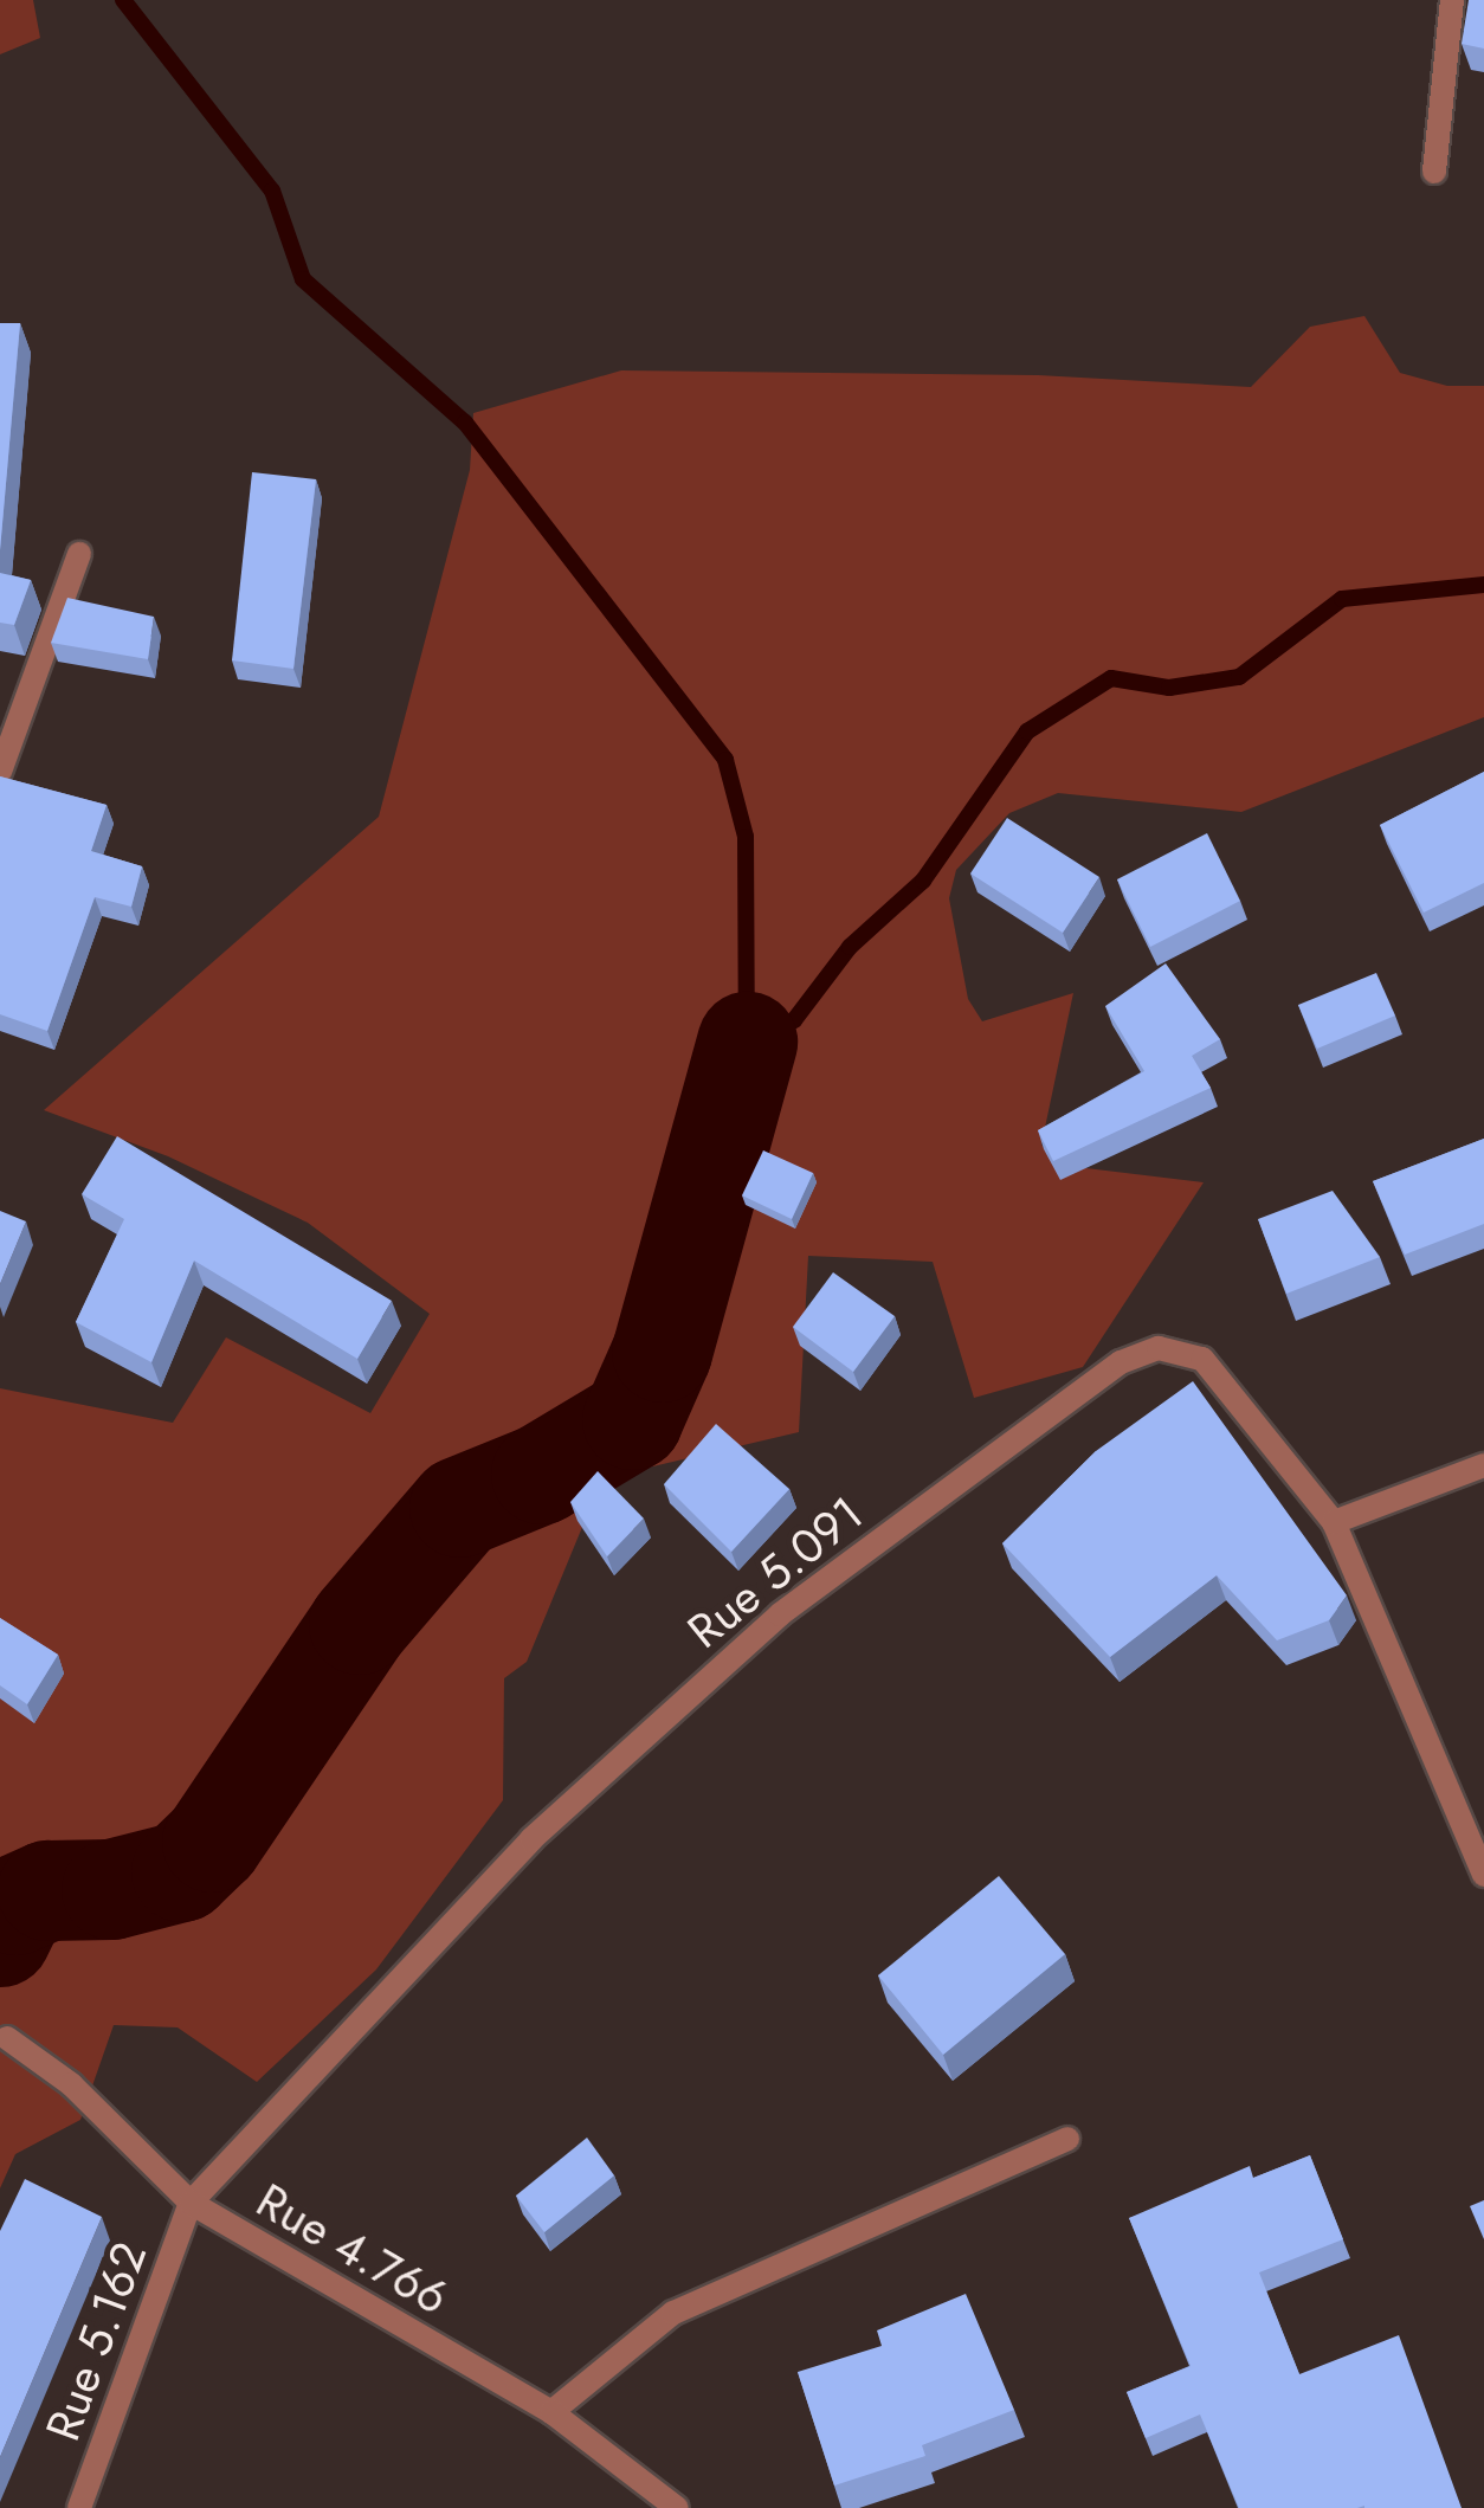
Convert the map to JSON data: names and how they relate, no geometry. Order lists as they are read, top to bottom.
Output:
{
  "streets": {
    "street": ["Rue 5.091", "Rue 4.766", "Rue 5.162"]
  },
  "crossings": [
    ["Rue 5.091", "Rue 4.766"],
    ["Rue 5.091", "Rue 5.162"],
    ["Rue 4.766", "Rue 5.162"]
  ]
}
